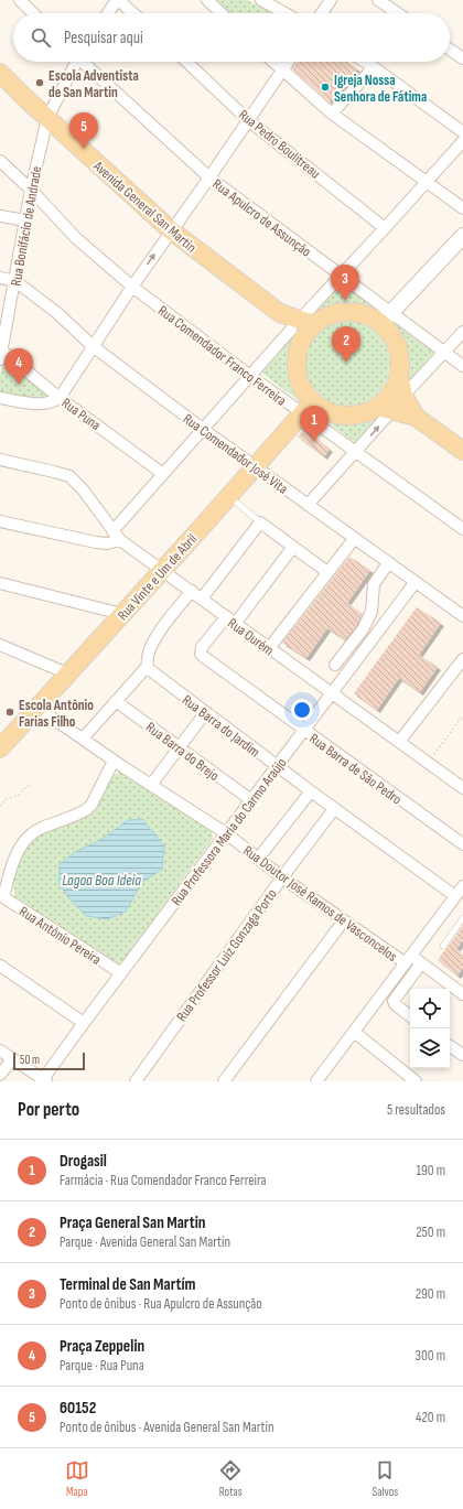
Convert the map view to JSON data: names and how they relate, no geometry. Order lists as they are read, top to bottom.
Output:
{
  "streets": {
    "main road": ["Avenida General San Martin", "Rua Vinte e Um de Abril"],
    "street": [
      "Rua Pedro Boulitreau",
      "Rua Apulcro de Assunção",
      "Rua Bonifácio de Andrade",
      "Rua Comendador Franco Ferreira",
      "Rua Puna",
      "Rua Comendador José Vita",
      "Rua Ourém",
      "Rua Barra do Jardim",
      "Rua Barra do Brejo",
      "Rua Barra de São Pedro",
      "Rua Professora Maria do Carmo Araújo",
      "Rua Doutor José Ramos de Vasconcelos",
      "Rua Antônio Pereira",
      "Rua Professor Luiz Gonzaga Porto"
    ]
  },
  "crossings": [
    ["Avenida General San Martin", "Rua Apulcro de Assunção"],
    ["Avenida General San Martin", "Rua Bonifácio de Andrade"],
    ["Avenida General San Martin", "Rua Comendador Franco Ferreira"],
    ["Avenida General San Martin", "Rua Vinte e Um de Abril"],
    ["Rua Apulcro de Assunção", "Rua Comendador Franco Ferreira"],
    ["Rua Apulcro de Assunção", "Rua Vinte e Um de Abril"],
    ["Rua Bonifácio de Andrade", "Rua Comendador Franco Ferreira"],
    ["Rua Bonifácio de Andrade", "Rua Puna"],
    ["Rua Bonifácio de Andrade", "Rua Comendador José Vita"],
    ["Rua Comendador Franco Ferreira", "Rua Vinte e Um de Abril"],
    ["Rua Comendador José Vita", "Rua Vinte e Um de Abril"],
    ["Rua Comendador José Vita", "Rua Professora Maria do Carmo Araújo"],
    ["Rua Vinte e Um de Abril", "Rua Ourém"],
    ["Rua Vinte e Um de Abril", "Rua Doutor José Ramos de Vasconcelos"],
    ["Rua Ourém", "Rua Barra de São Pedro"],
    ["Rua Ourém", "Rua Professora Maria do Carmo Araújo"],
    ["Rua Barra do Jardim", "Rua Professora Maria do Carmo Araújo"],
    ["Rua Barra do Jardim", "Rua Professor Luiz Gonzaga Porto"],
    ["Rua Barra do Brejo", "Rua Professora Maria do Carmo Araújo"],
    ["Rua Barra de São Pedro", "Rua Professora Maria do Carmo Araújo"],
    ["Rua Professora Maria do Carmo Araújo", "Rua Doutor José Ramos de Vasconcelos"],
    ["Rua Professora Maria do Carmo Araújo", "Rua Antônio Pereira"],
    ["Rua Doutor José Ramos de Vasconcelos", "Rua Professor Luiz Gonzaga Porto"]
  ],
  "water": ["Lagoa Boa Ideia"],
  "places": ["Escola Adventista de San Martin", "Igreja Nossa Senhora de Fátima", "Escola Antônio Farias Filho"],
  "scale_bar": "50 m",
  "page": {
    "search": "Pesquisar aqui",
    "pins": [
      "5",
      "3",
      "2",
      "4",
      "1"
    ],
    "scale": "50 m",
    "heading": ["Por perto", "5 resultados"],
    "list": [
      {
        "mark": "1",
        "name": "Drogasil",
        "note": "Farmácia · Rua Comendador Franco Ferreira",
        "value": "190 m"
      },
      {
        "mark": "2",
        "name": "Praça General San Martin",
        "note": "Parque · Avenida General San Martin",
        "value": "250 m"
      },
      {
        "mark": "3",
        "name": "Terminal de San Martím",
        "note": "Ponto de ônibus · Rua Apulcro de Assunção",
        "value": "290 m"
      },
      {
        "mark": "4",
        "name": "Praça Zeppelin",
        "note": "Parque · Rua Puna",
        "value": "300 m"
      },
      {
        "mark": "5",
        "name": "60152",
        "note": "Ponto de ônibus · Avenida General San Martin",
        "value": "420 m"
      }
    ],
    "nav": ["Mapa", "Rotas", "Salvos"]
  }
}
